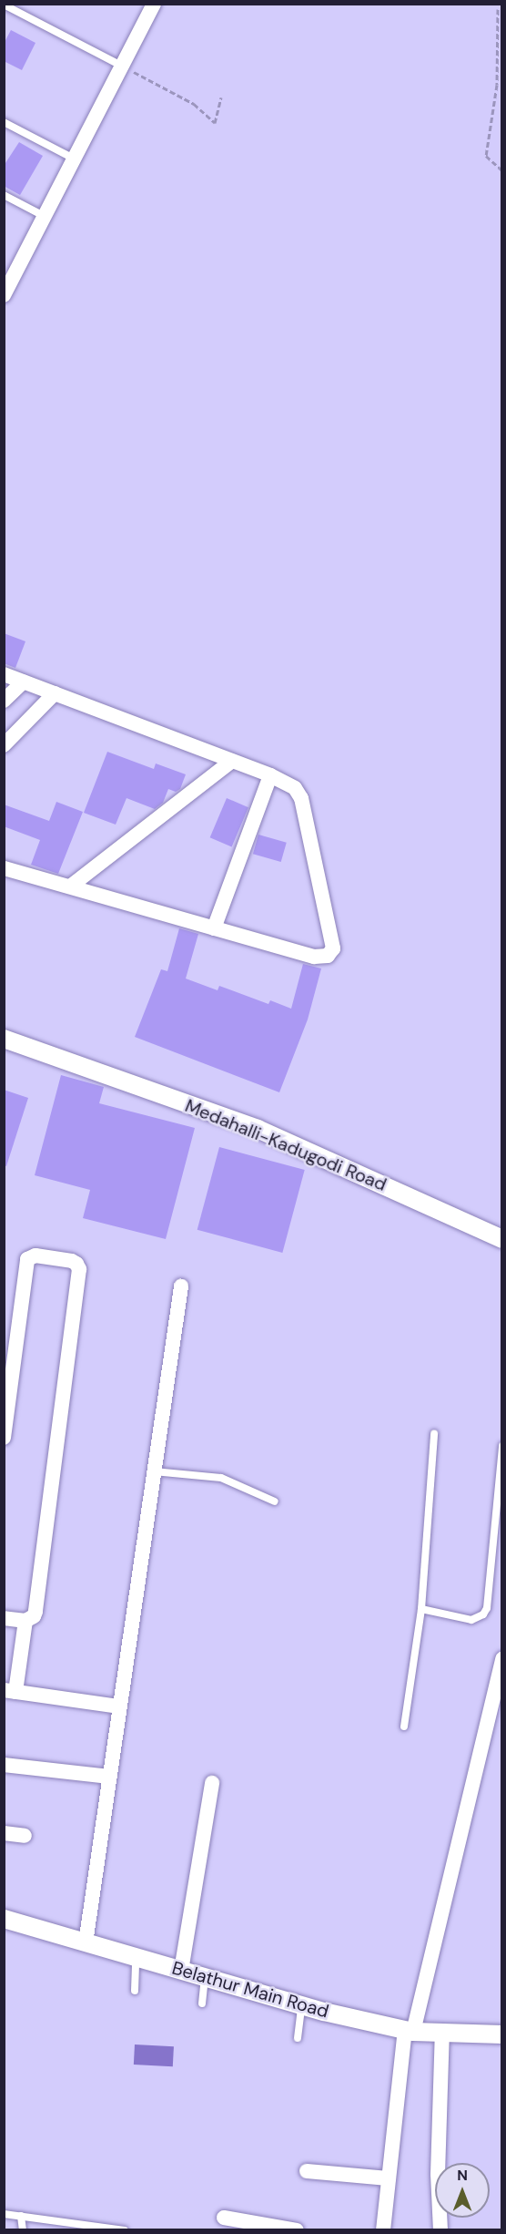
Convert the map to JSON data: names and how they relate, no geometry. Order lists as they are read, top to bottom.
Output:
{
  "streets": {
    "street": ["Medahalli-Kadugodi Road", "Belathur Main Road"]
  },
  "north": "top"
}
